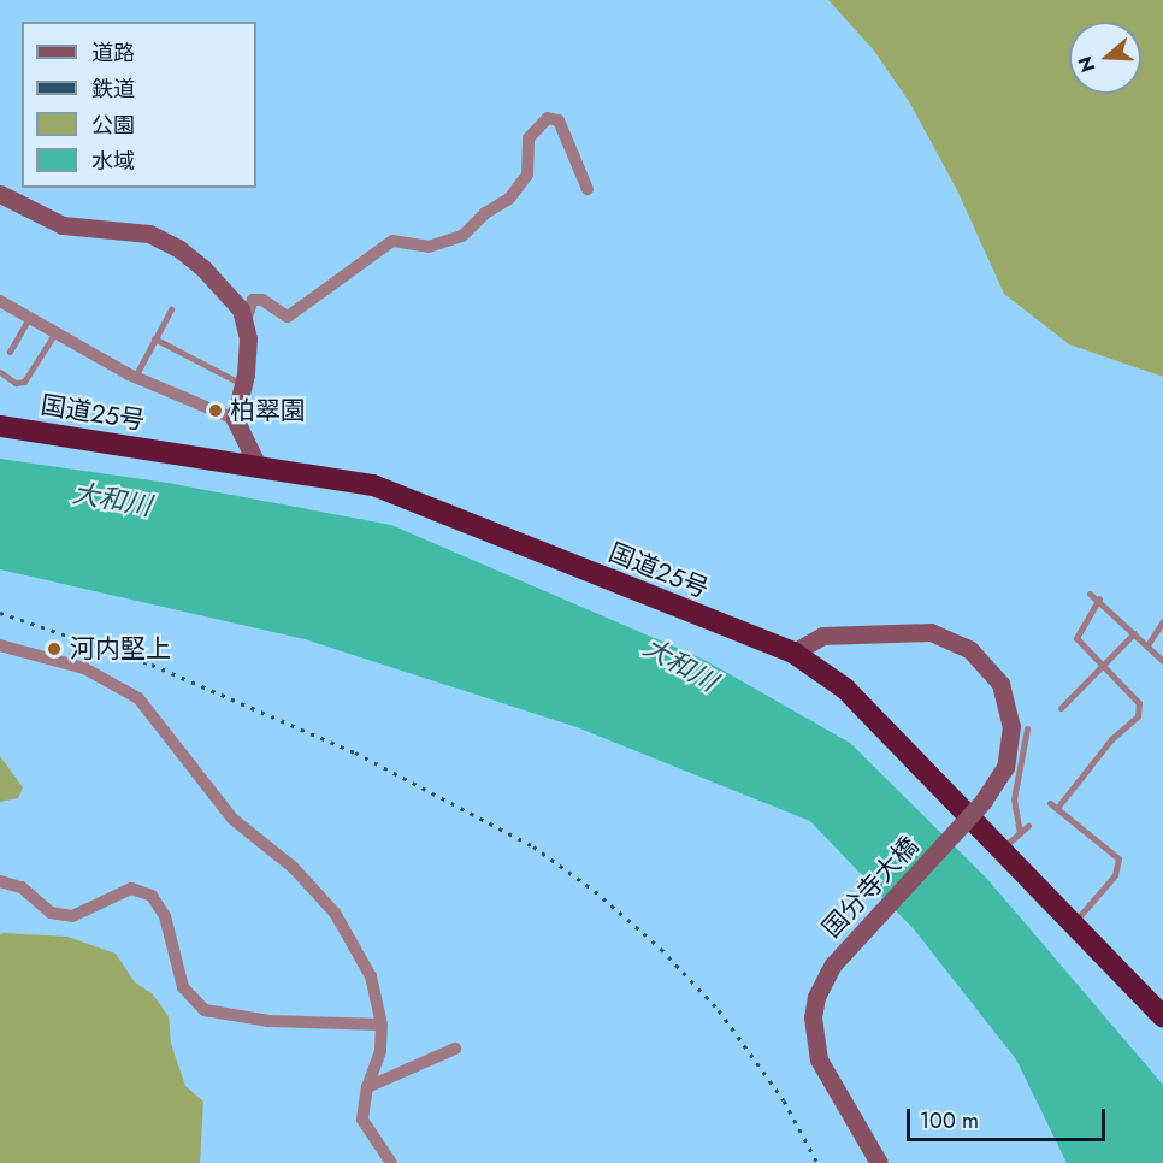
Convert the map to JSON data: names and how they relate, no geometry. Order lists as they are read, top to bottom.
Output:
{
  "streets": {
    "highway": ["国道25号"],
    "street": ["国分寺大橋"]
  },
  "crossings": [
    ["国道25号", "国分寺大橋"]
  ],
  "water": ["大和川"],
  "places": ["柏翠園", "河内堅上"],
  "legend": [
    "道路",
    "鉄道",
    "公園",
    "水域"
  ],
  "scale_bar": "100 m",
  "north": "left"
}
